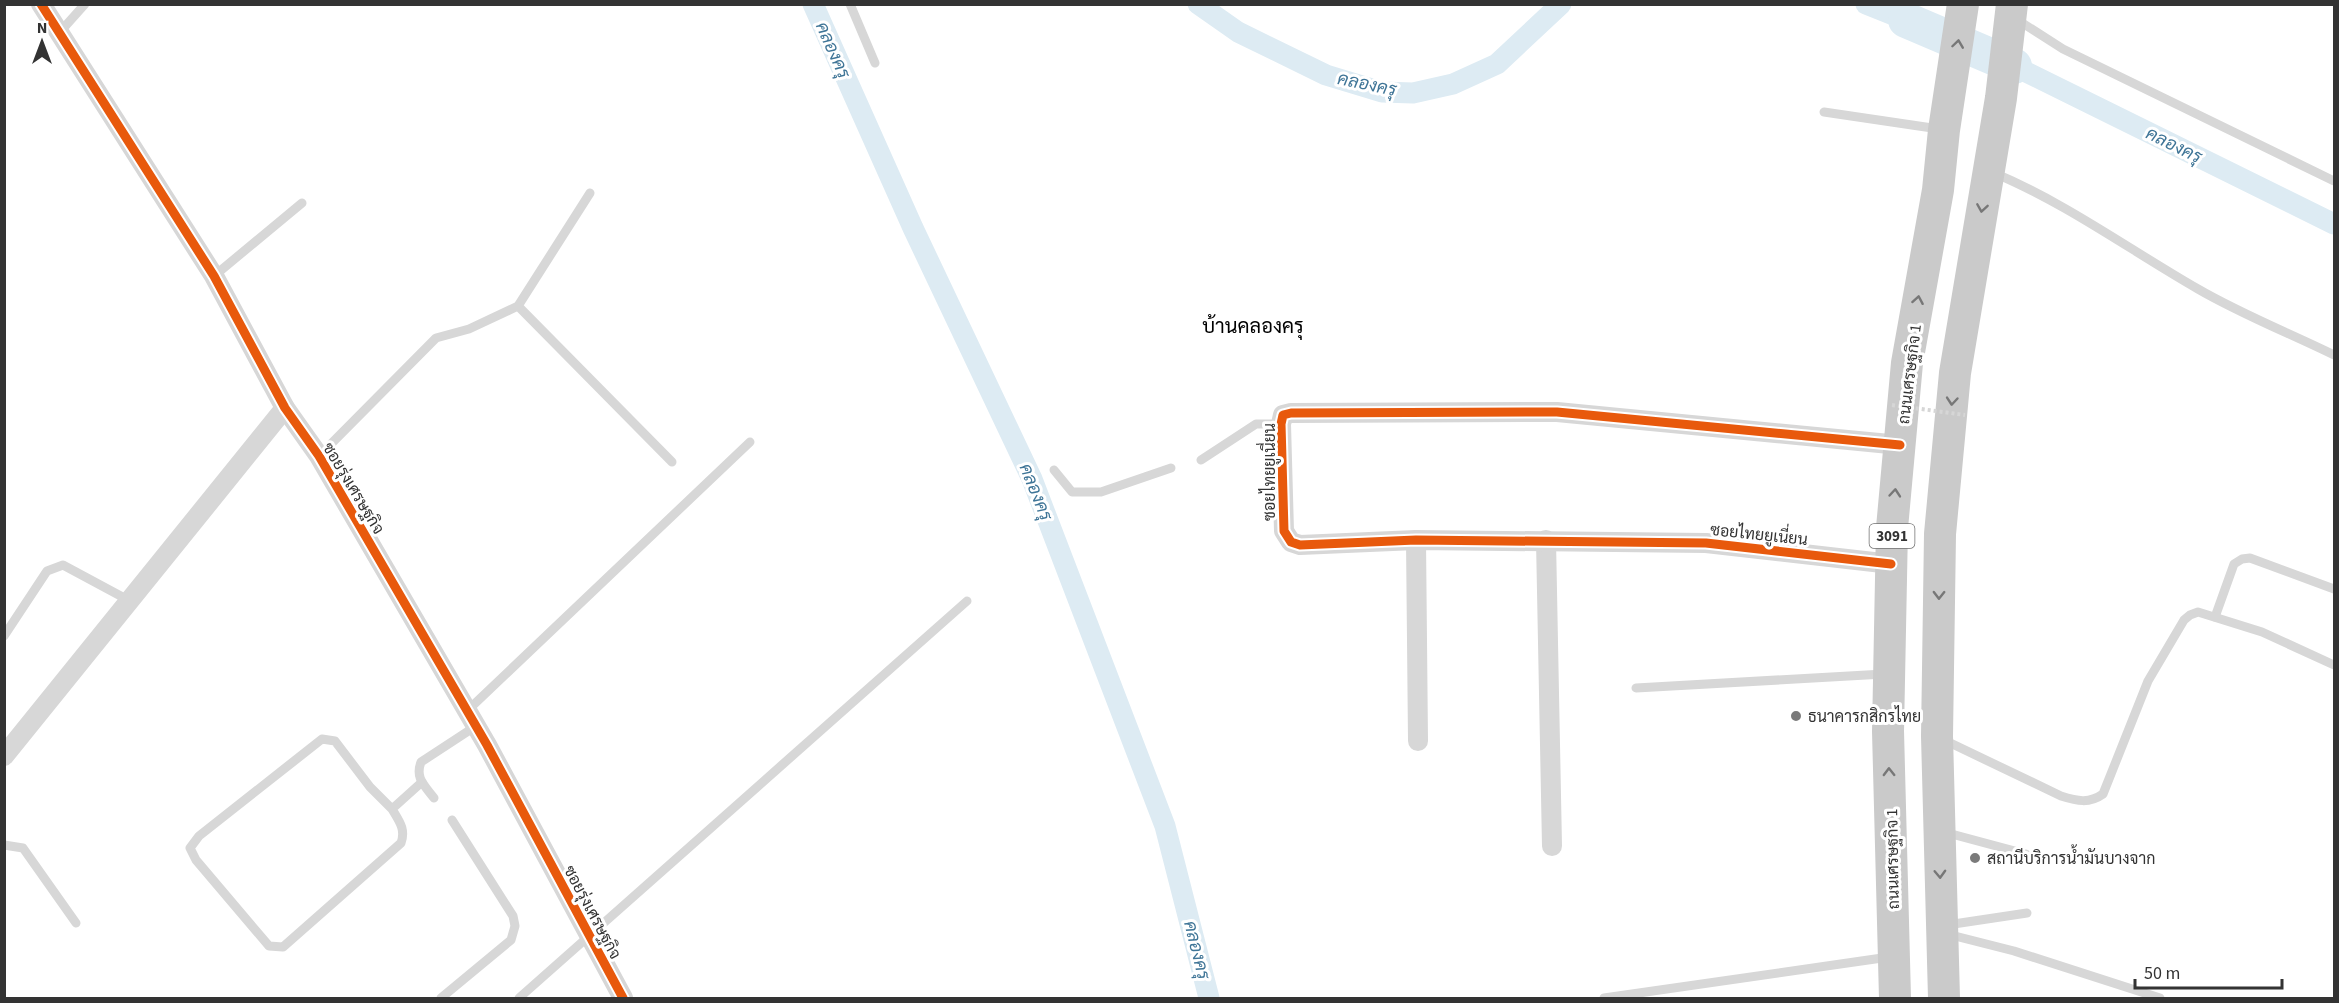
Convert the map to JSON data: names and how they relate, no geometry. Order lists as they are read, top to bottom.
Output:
{
  "streets": {
    "main road": ["ถนนเศรษฐกิจ 1", "3091"],
    "street": ["ซอยไทยยูเนี่ยน", "ซอยรุ่งเศรษฐกิจ"]
  },
  "crossings": [
    ["ถนนเศรษฐกิจ 1", "ซอยไทยยูเนี่ยน"]
  ],
  "districts": ["บ้านคลองครุ"],
  "water": ["คลองครุ"],
  "places": ["ธนาคารกสิกรไทย", "สถานีบริการน้ำมันบางจาก"],
  "scale_bar": "50 m",
  "north": "top"
}
